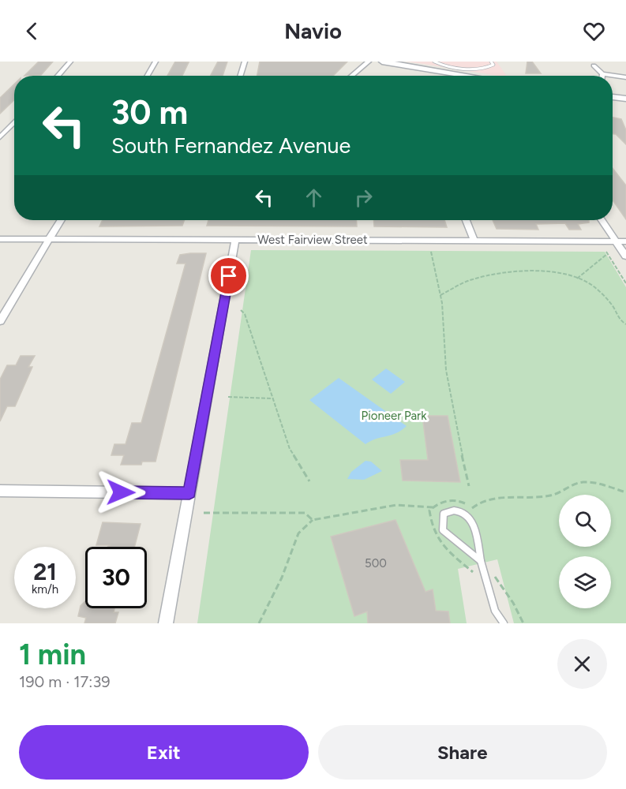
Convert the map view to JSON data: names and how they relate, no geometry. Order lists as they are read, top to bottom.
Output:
{
  "streets": {
    "street": ["West Fairview Street"]
  },
  "parks": ["Pioneer Park"],
  "house_numbers": ["500"],
  "page": {
    "header": "Navio",
    "turn": ["30 m", "South Fernandez Avenue"],
    "speed": "21 km/h",
    "limit": "30",
    "heading": ["1 min", "190 m · 17:39"],
    "buttons": ["Exit", "Share"]
  }
}
